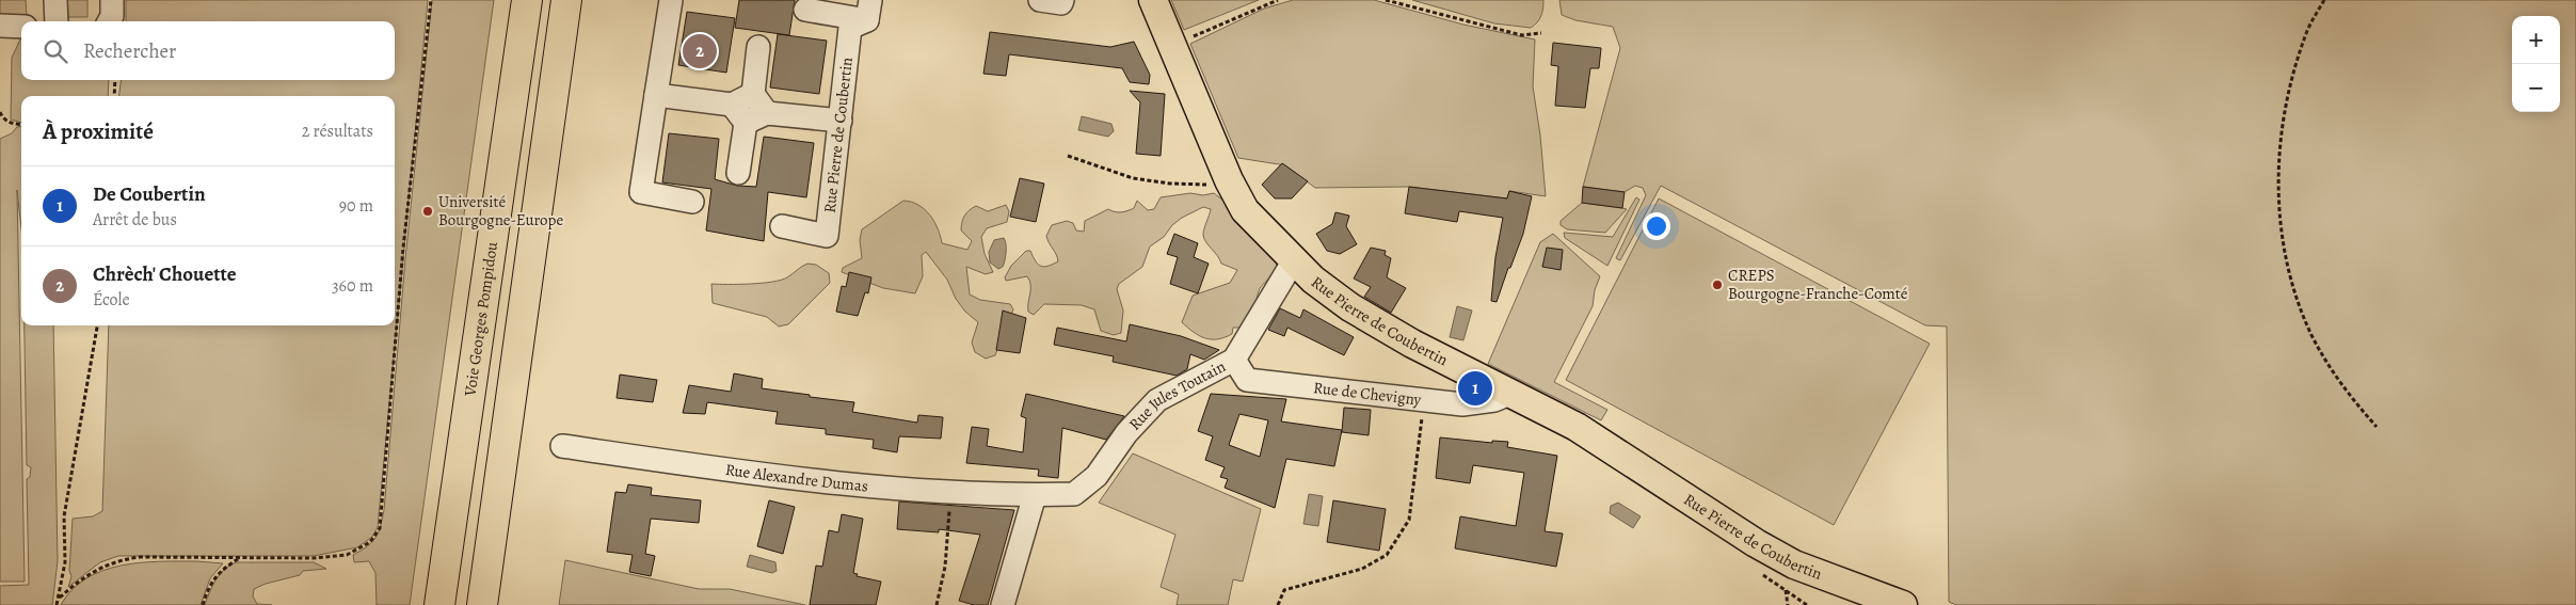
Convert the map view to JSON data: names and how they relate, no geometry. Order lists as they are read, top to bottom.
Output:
{
  "streets": {
    "highway": ["Voie Georges Pompidou"],
    "main road": ["Rue Pierre de Coubertin"],
    "street": ["Rue de Chevigny", "Rue Jules Toutain", "Rue Alexandre Dumas"]
  },
  "crossings": [
    ["Rue Pierre de Coubertin", "Rue de Chevigny"],
    ["Rue Pierre de Coubertin", "Rue Jules Toutain"],
    ["Rue de Chevigny", "Rue Jules Toutain"],
    ["Rue Jules Toutain", "Rue Alexandre Dumas"]
  ],
  "places": ["Université Bourgogne-Europe", "CREPS Bourgogne-Franche-Comté"],
  "page": {
    "map_buttons": ["+", "−"],
    "search": "Rechercher",
    "pins": ["2", "1"],
    "heading": ["À proximité", "2 résultats"],
    "list": [
      {
        "mark": "1",
        "name": "De Coubertin",
        "note": "Arrêt de bus",
        "value": "90 m"
      },
      {
        "mark": "2",
        "name": "Chrèch' Chouette",
        "note": "École",
        "value": "360 m"
      }
    ]
  }
}
